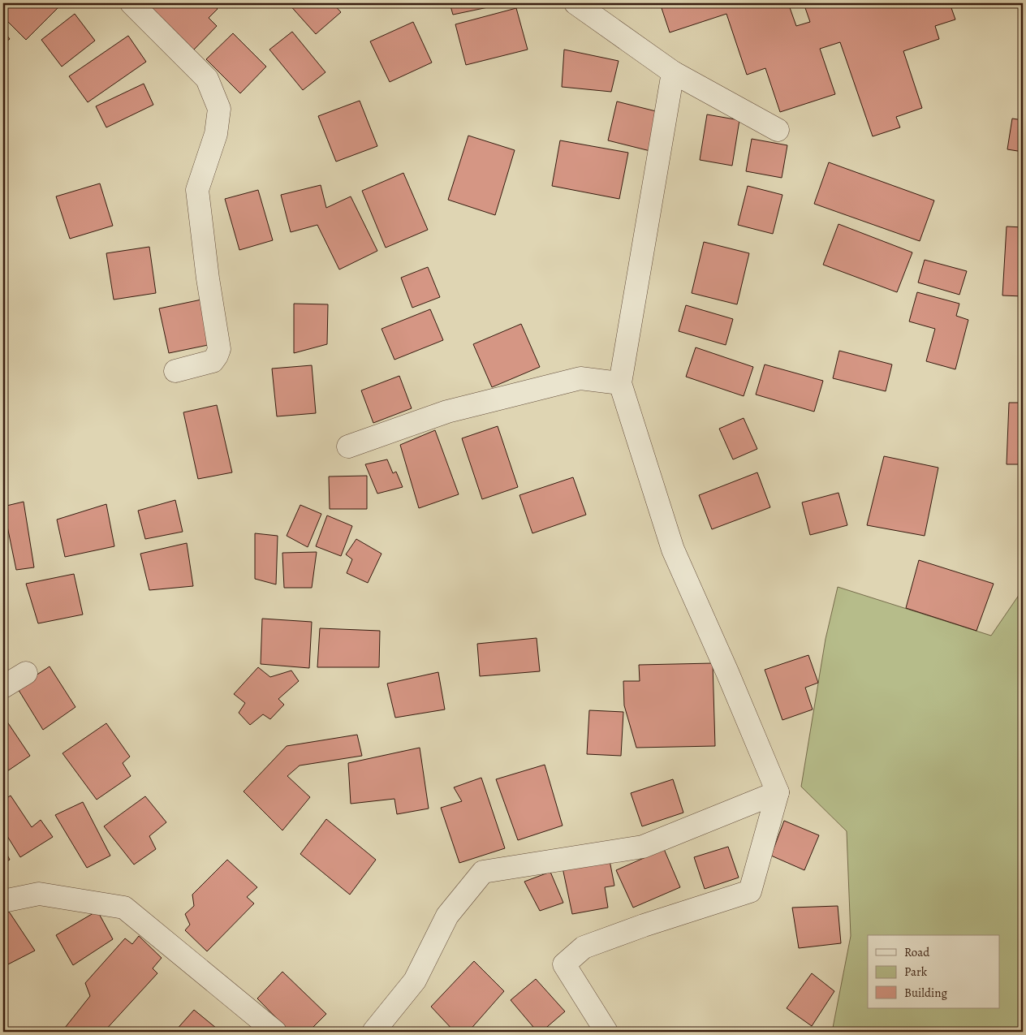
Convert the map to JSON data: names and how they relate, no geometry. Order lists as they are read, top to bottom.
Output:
{
  "legend": ["Road", "Park", "Building"]
}
